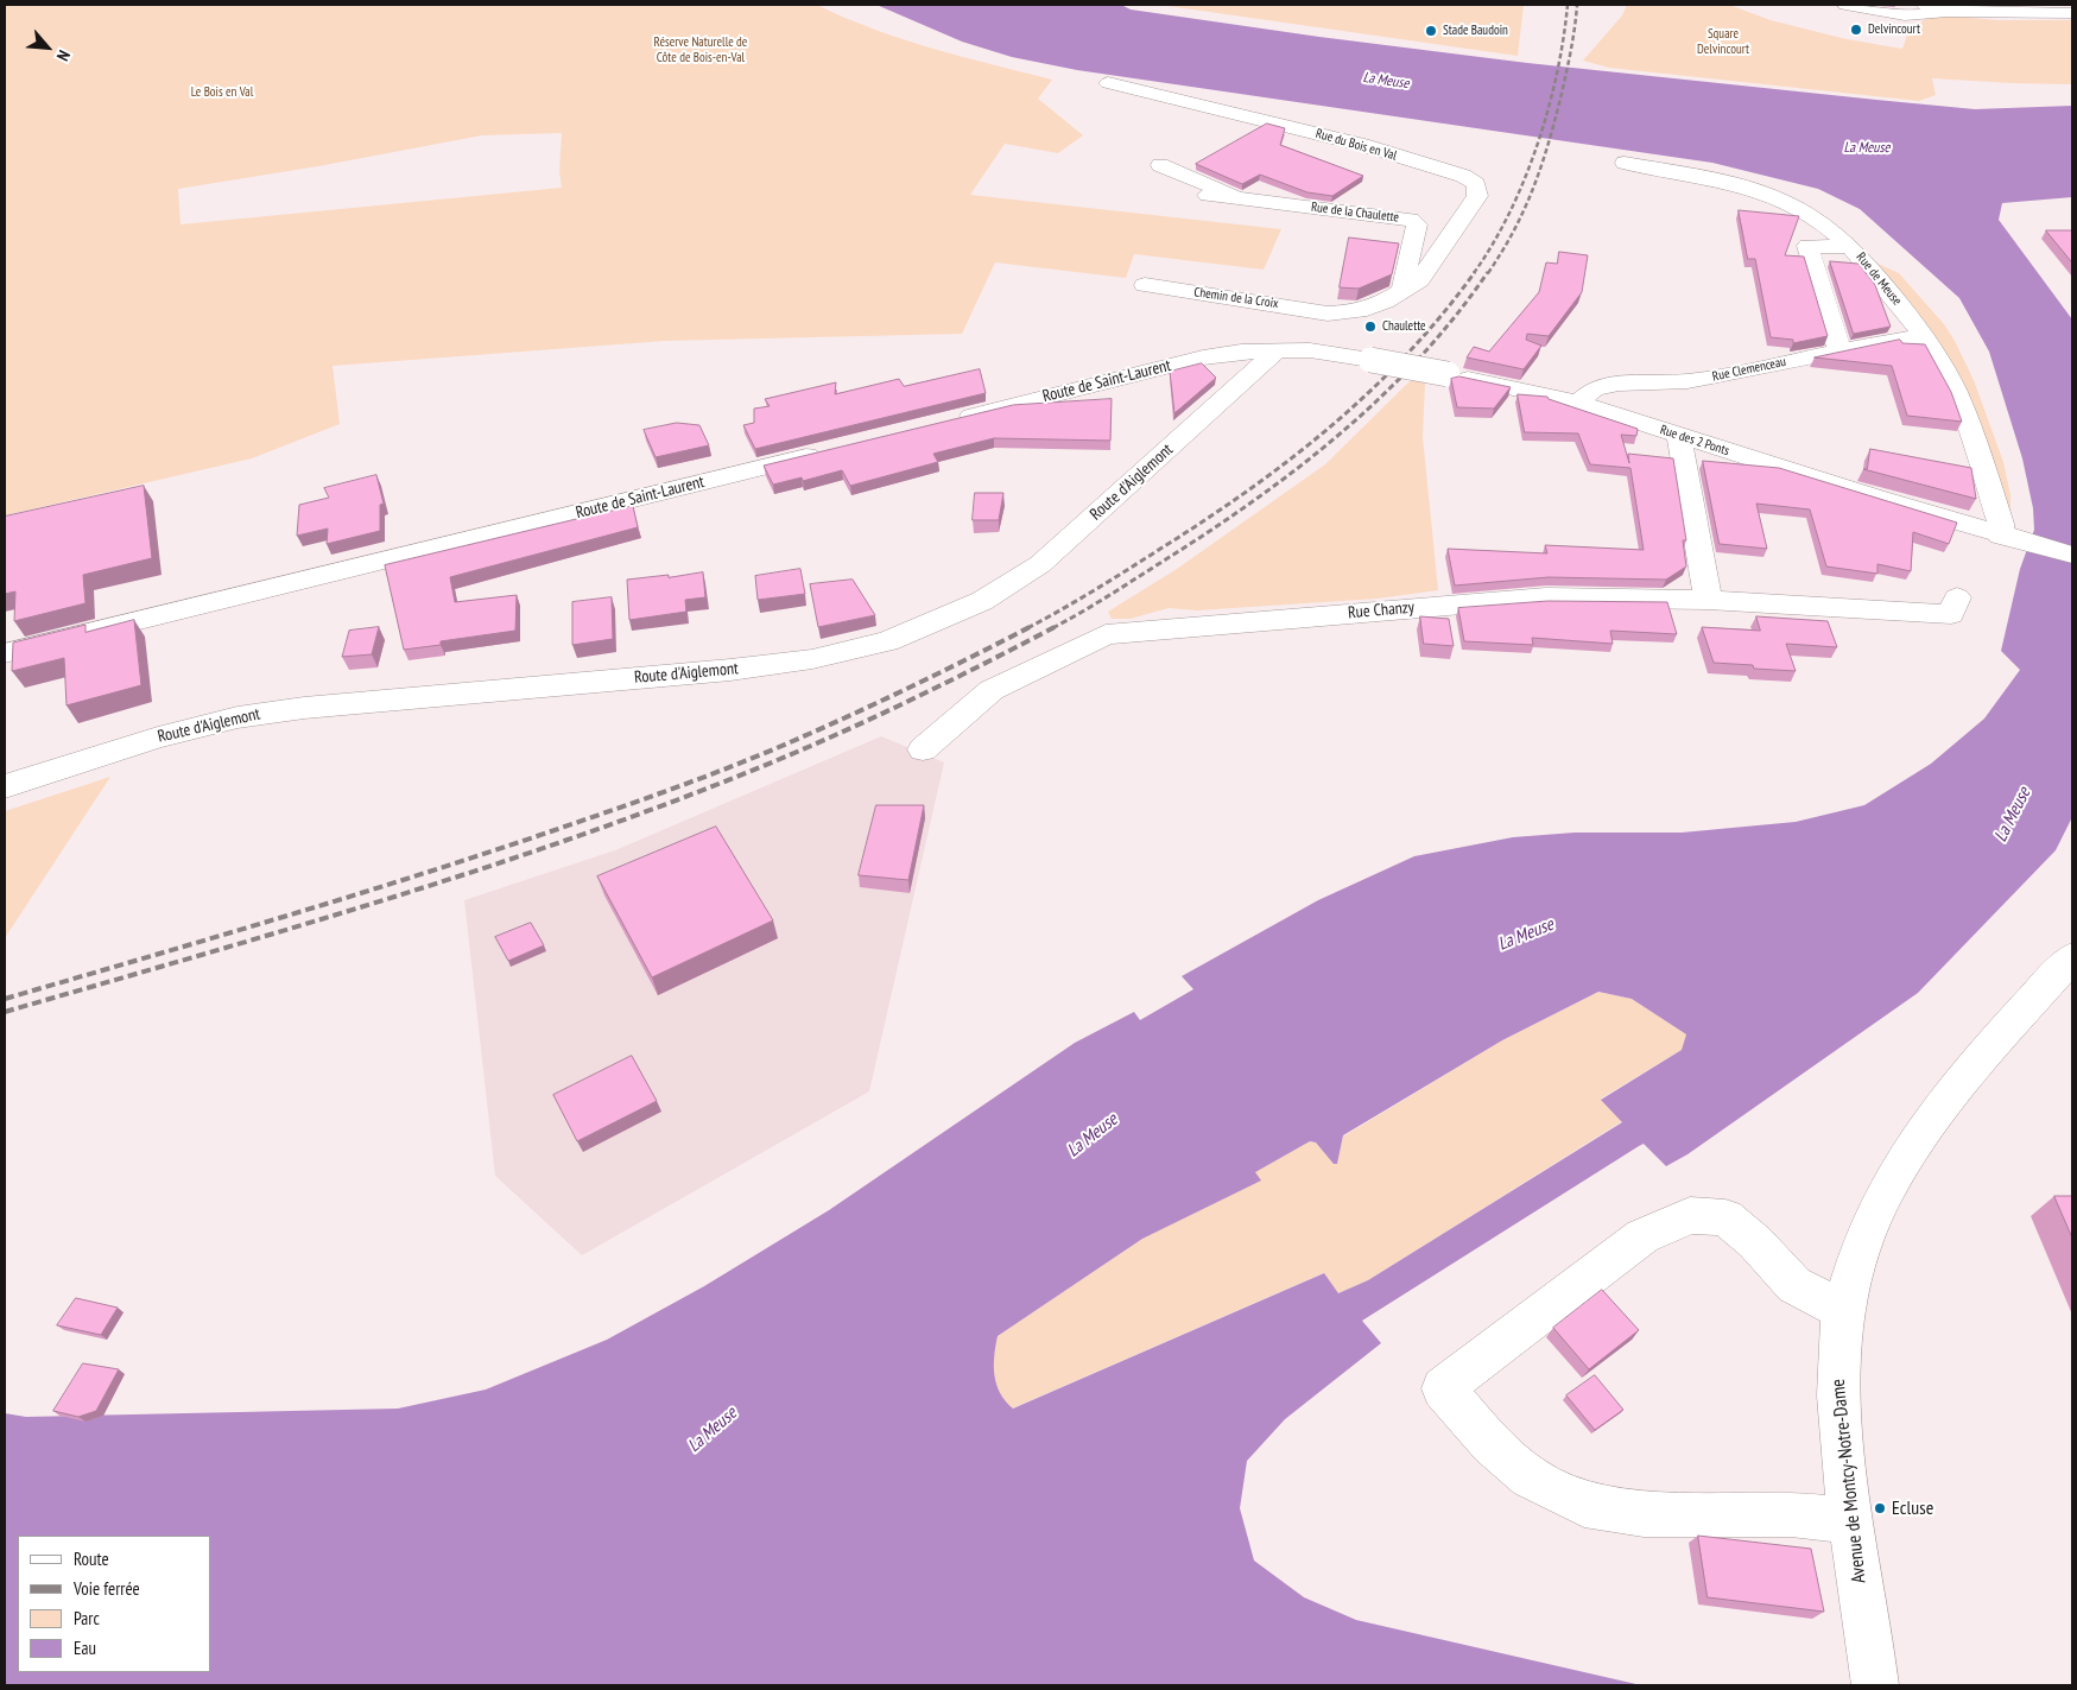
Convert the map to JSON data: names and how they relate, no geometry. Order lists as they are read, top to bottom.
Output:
{
  "streets": {
    "street": [
      "Rue du Bois en Val",
      "Rue de la Chaulette",
      "Rue de Meuse",
      "Chemin de la Croix",
      "Rue Clemenceau",
      "Route de Saint-Laurent",
      "Rue des 2 Ponts",
      "Route d'Aiglemont",
      "Rue Chanzy",
      "Avenue de Montcy-Notre-Dame"
    ]
  },
  "crossings": [
    ["Rue du Bois en Val", "Rue de la Chaulette"],
    ["Rue de Meuse", "Rue Clemenceau"],
    ["Rue de Meuse", "Rue des 2 Ponts"],
    ["Rue Clemenceau", "Rue des 2 Ponts"],
    ["Route de Saint-Laurent", "Rue des 2 Ponts"],
    ["Route de Saint-Laurent", "Route d'Aiglemont"]
  ],
  "water": ["La Meuse"],
  "parks": ["Square Delvincourt", "Réserve Naturelle de Côte de Bois-en-Val", "Le Bois en Val"],
  "places": [
    "Delvincourt",
    "Stade Baudoin",
    "Chaulette",
    "Ecluse"
  ],
  "legend": [
    "Route",
    "Voie ferrée",
    "Parc",
    "Eau"
  ],
  "north": "bottom right"
}
